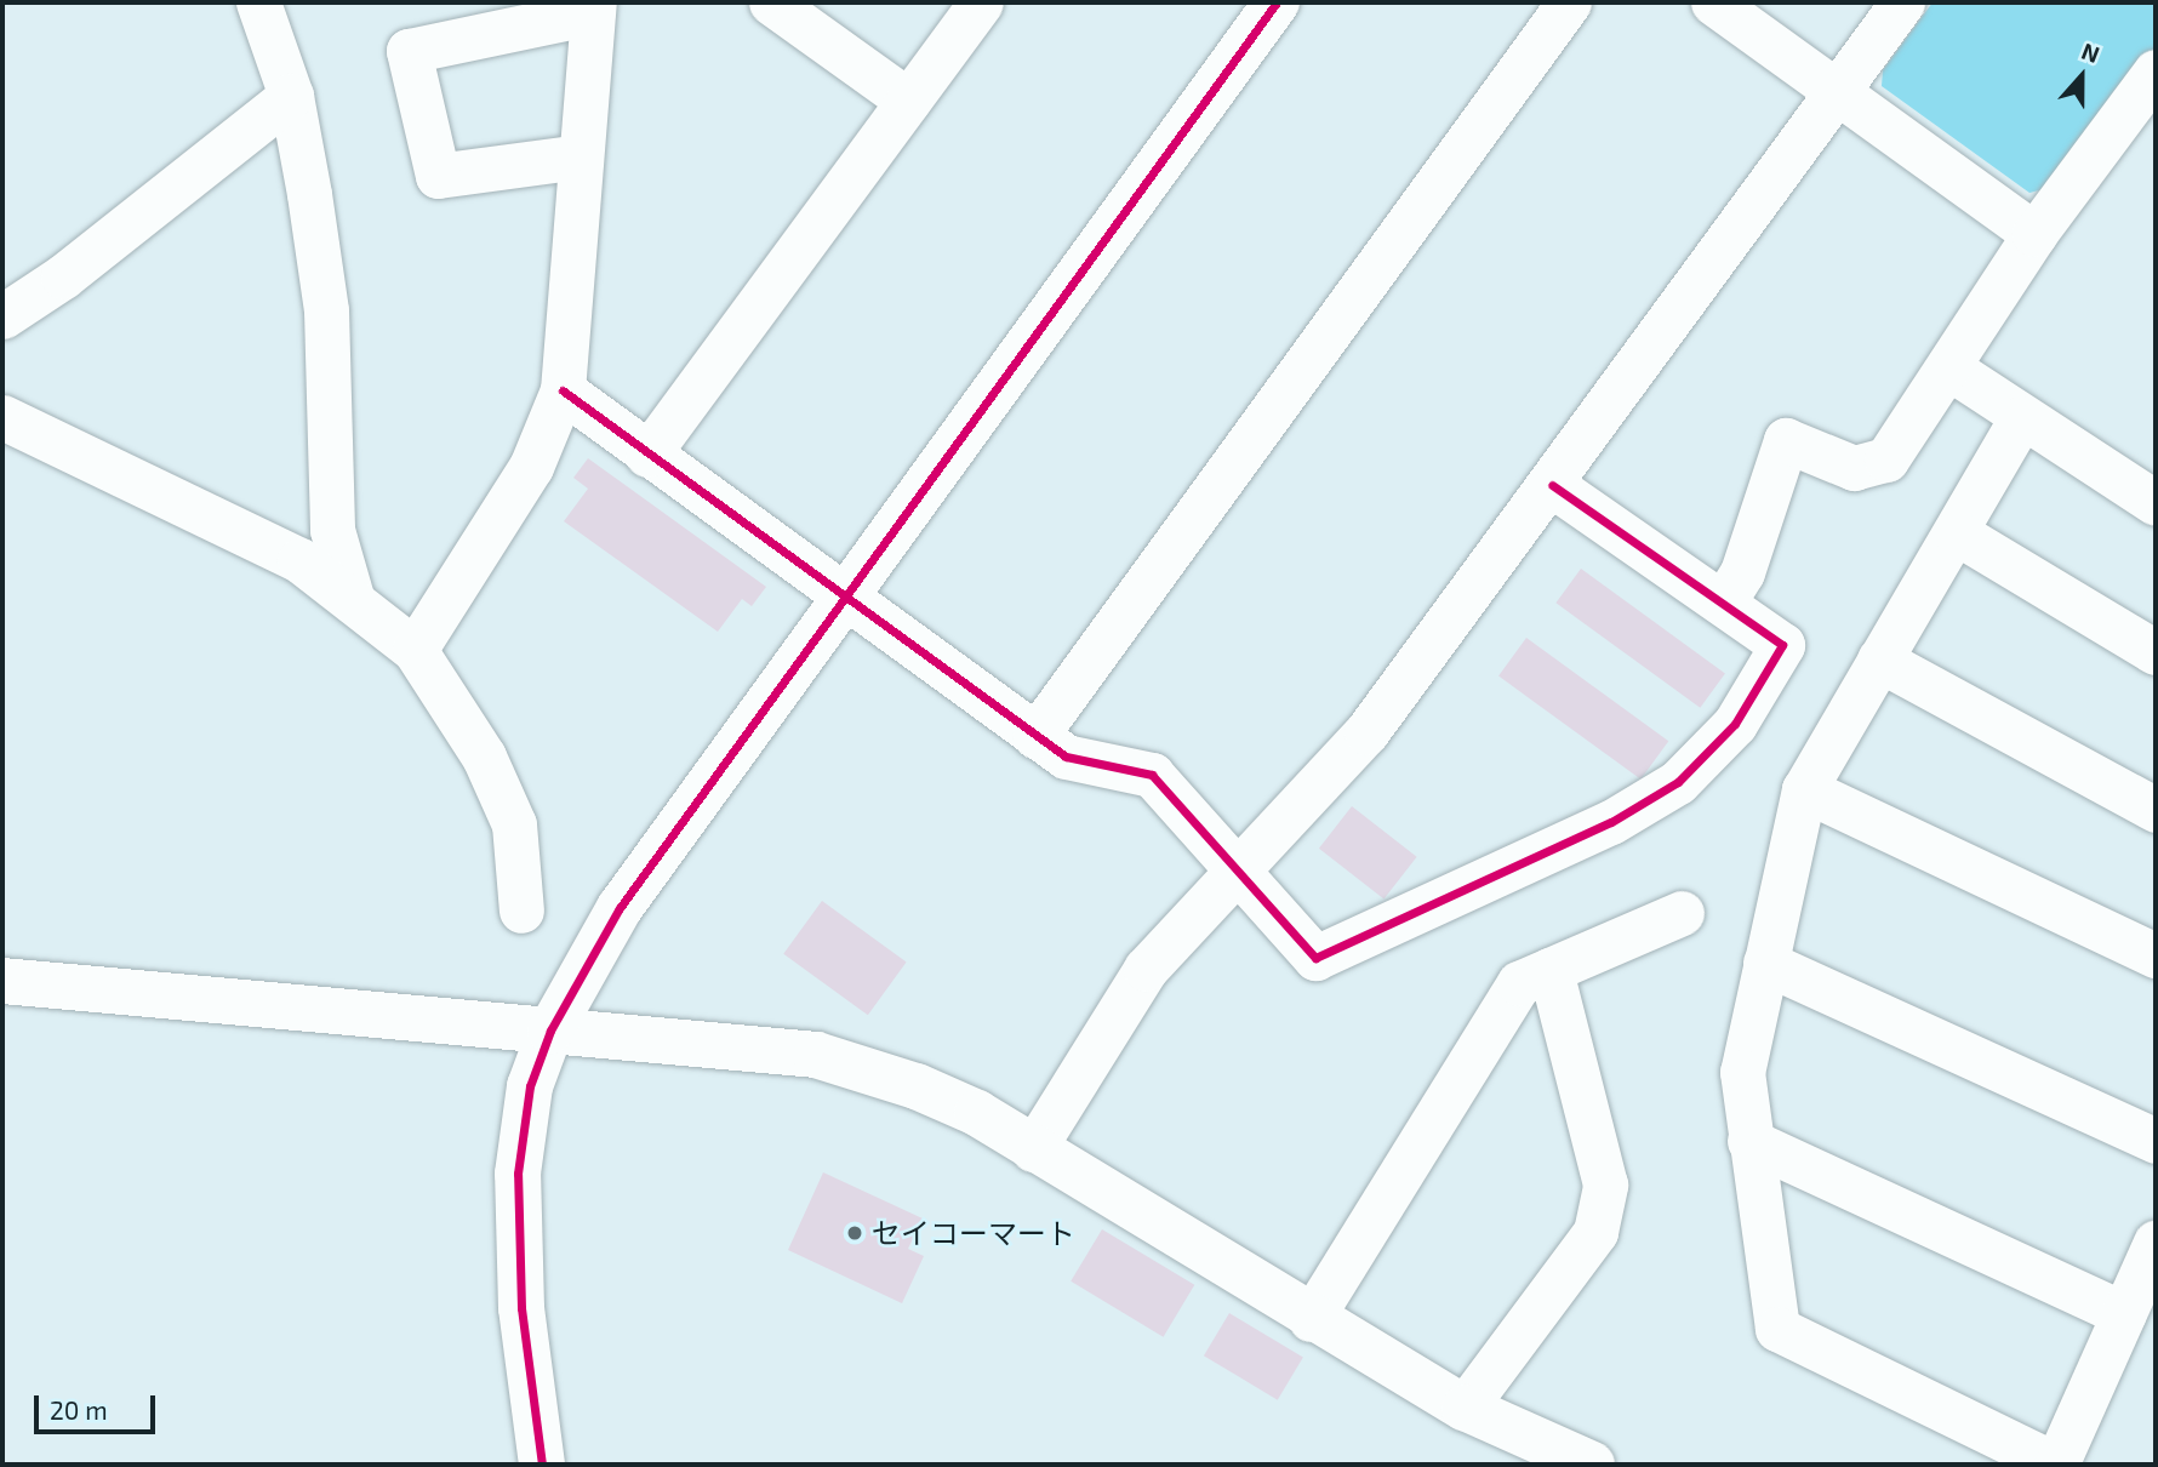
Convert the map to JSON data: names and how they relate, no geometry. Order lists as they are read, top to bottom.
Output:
{
  "places": ["セイコーマート"],
  "scale_bar": "20 m",
  "north": "top"
}
